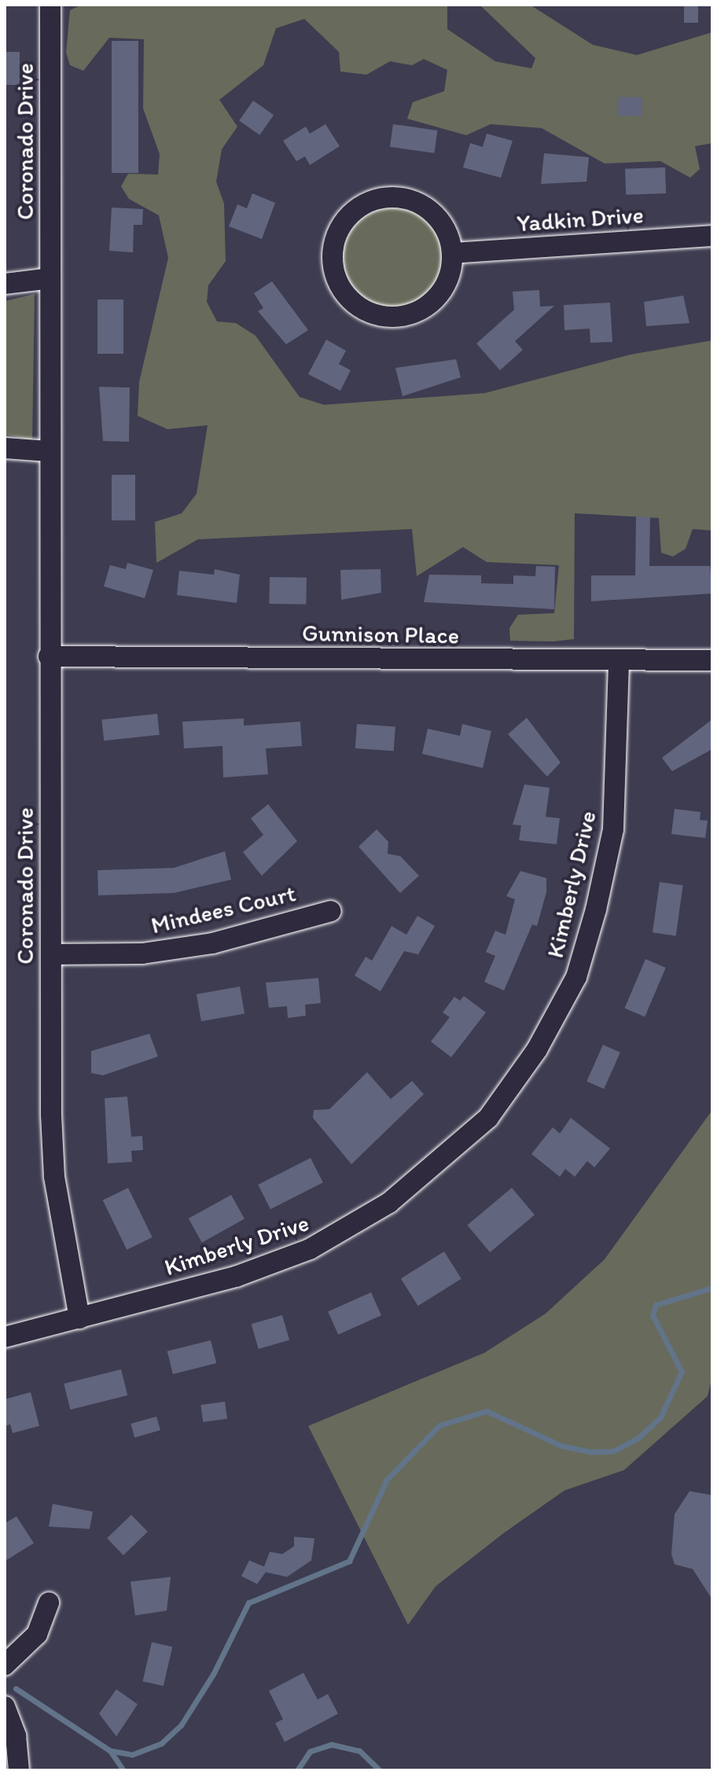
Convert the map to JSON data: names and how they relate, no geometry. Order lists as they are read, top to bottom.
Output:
{
  "streets": {
    "street": [
      "Coronado Drive",
      "Yadkin Drive",
      "Gunnison Place",
      "Kimberly Drive",
      "Mindees Court"
    ]
  },
  "crossings": [
    ["Coronado Drive", "Gunnison Place"],
    ["Coronado Drive", "Kimberly Drive"],
    ["Coronado Drive", "Mindees Court"],
    ["Gunnison Place", "Kimberly Drive"]
  ]
}
